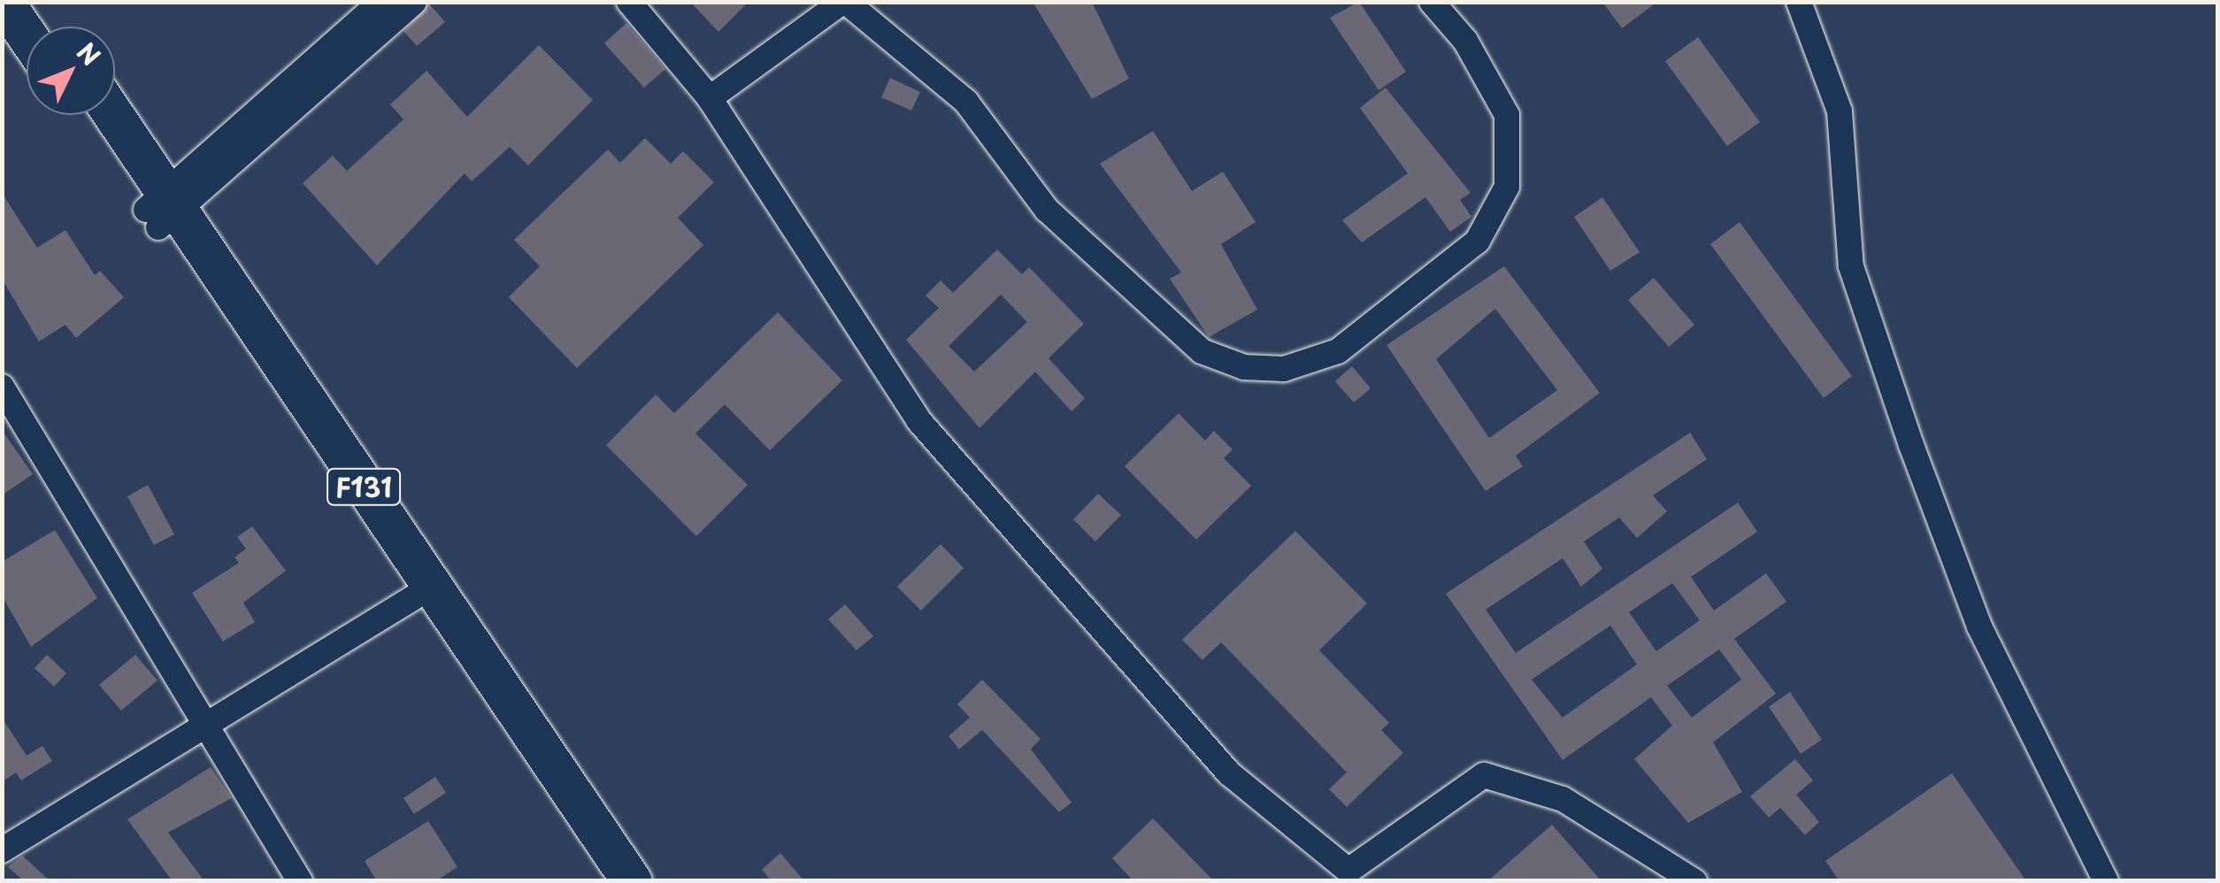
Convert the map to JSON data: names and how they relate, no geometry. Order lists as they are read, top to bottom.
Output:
{
  "streets": {
    "main road": ["F131"]
  },
  "north": "top right"
}
